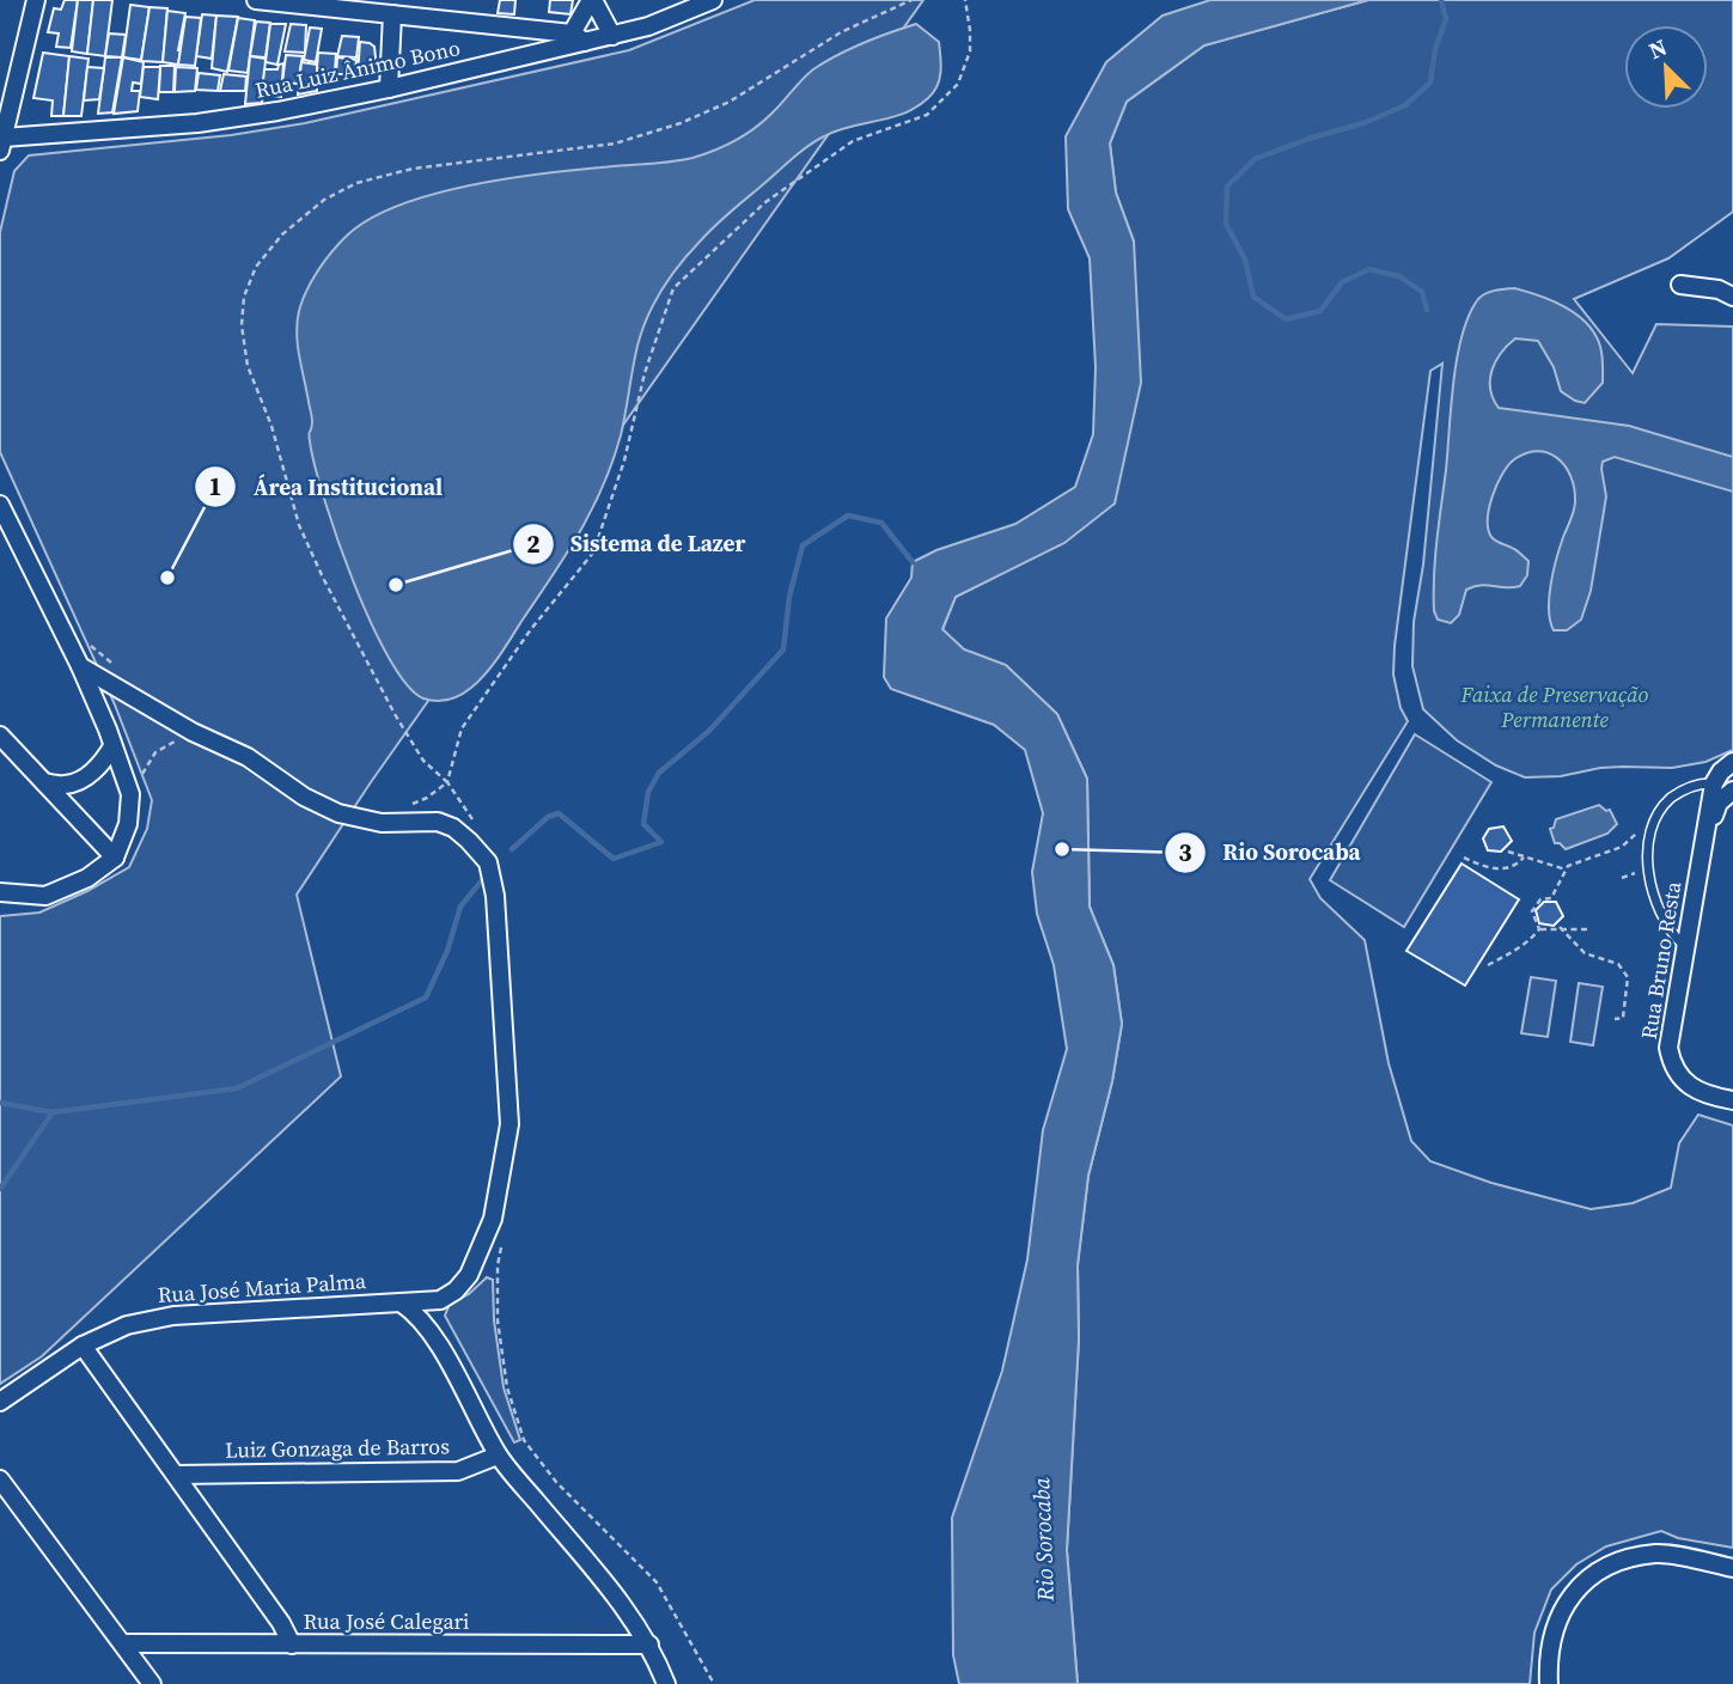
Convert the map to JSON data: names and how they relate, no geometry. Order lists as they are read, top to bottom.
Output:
{
  "streets": {
    "street": [
      "Rua Luiz Ânimo Bono",
      "Rua Bruno Resta",
      "Rua José Maria Palma",
      "Luiz Gonzaga de Barros",
      "Rua José Calegari"
    ]
  },
  "water": ["Rio Sorocaba"],
  "parks": ["Faixa de Preservação Permanente"],
  "places": ["Área Institucional", "Sistema de Lazer", "Rio Sorocaba"],
  "north": "top left"
}
